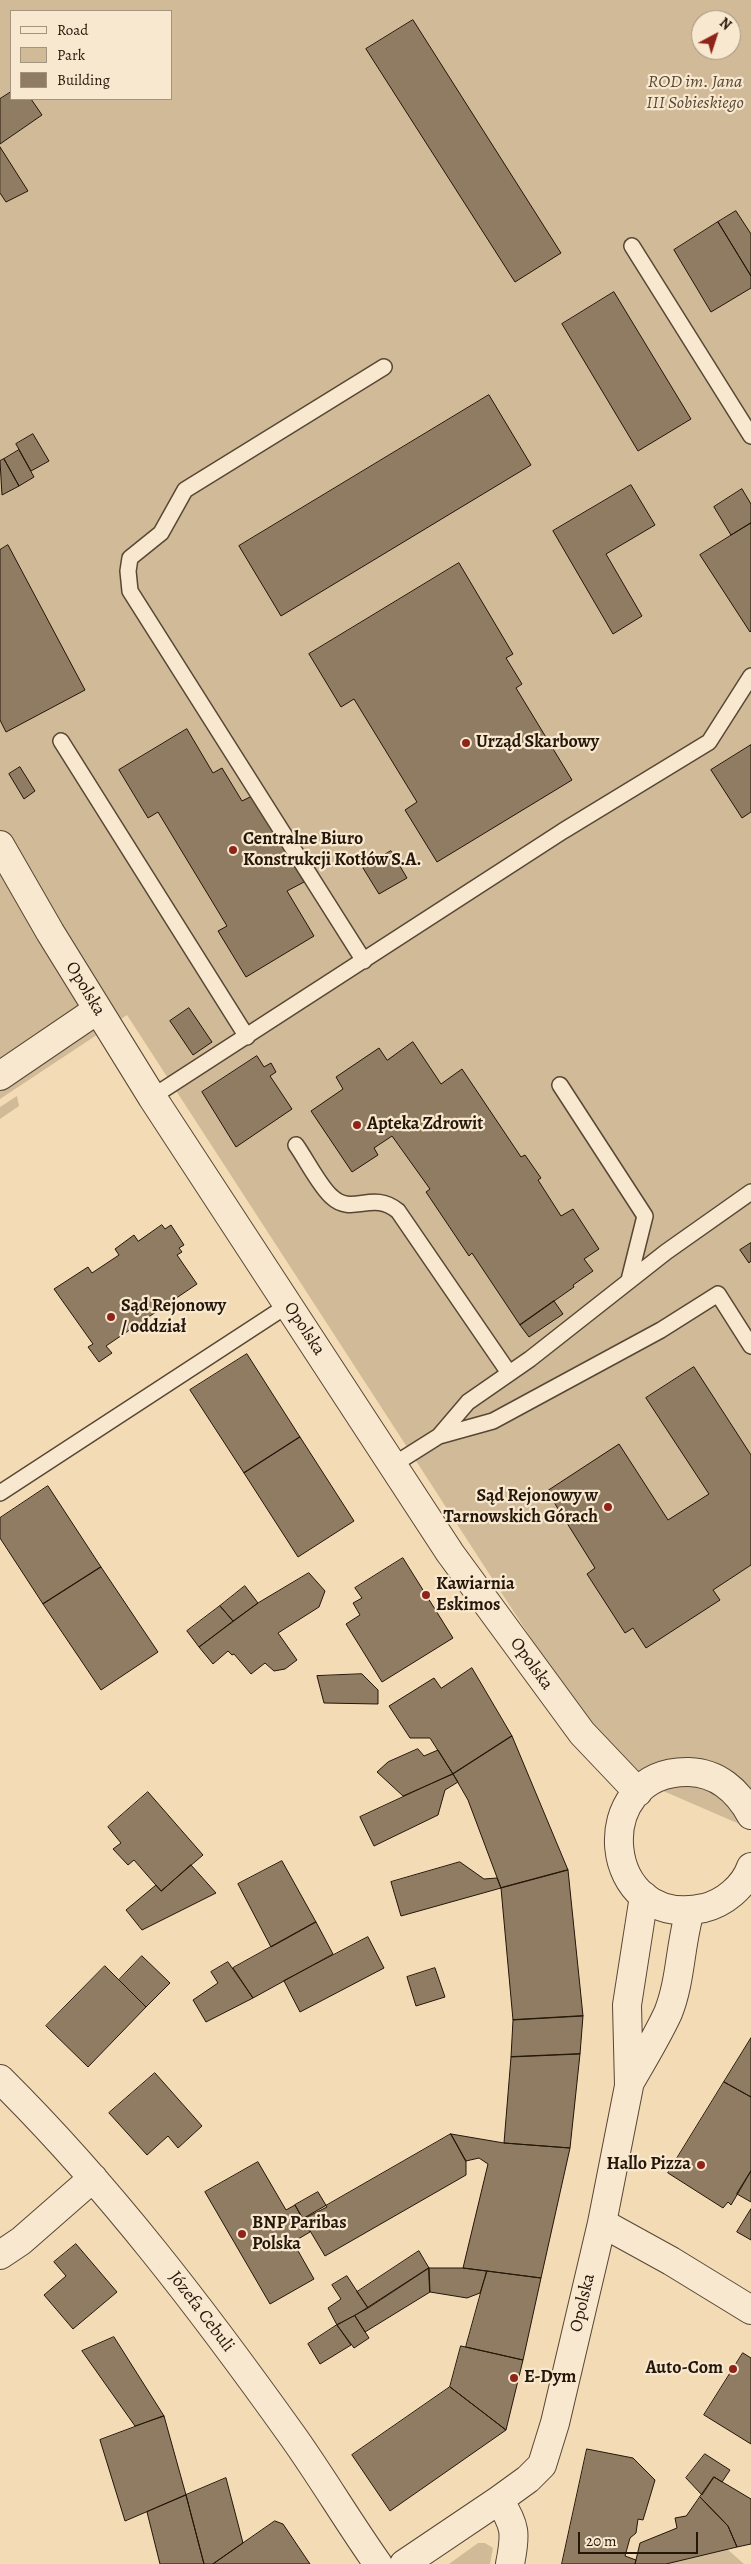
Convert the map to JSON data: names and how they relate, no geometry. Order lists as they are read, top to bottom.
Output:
{
  "streets": {
    "street": ["Opolska", "Józefa Cebuli"]
  },
  "parks": ["ROD im. Jana III Sobieskiego"],
  "places": [
    "Urząd Skarbowy",
    "Centralne Biuro Konstrukcji Kotłów S.A.",
    "Apteka Zdrowit",
    "Sąd Rejonowy / oddział",
    "Sąd Rejonowy w Tarnowskich Górach",
    "Kawiarnia Eskimos",
    "Hallo Pizza",
    "BNP Paribas Polska",
    "Auto-Com",
    "E-Dym"
  ],
  "legend": ["Road", "Park", "Building"],
  "scale_bar": "20 m",
  "north": "top right"
}
